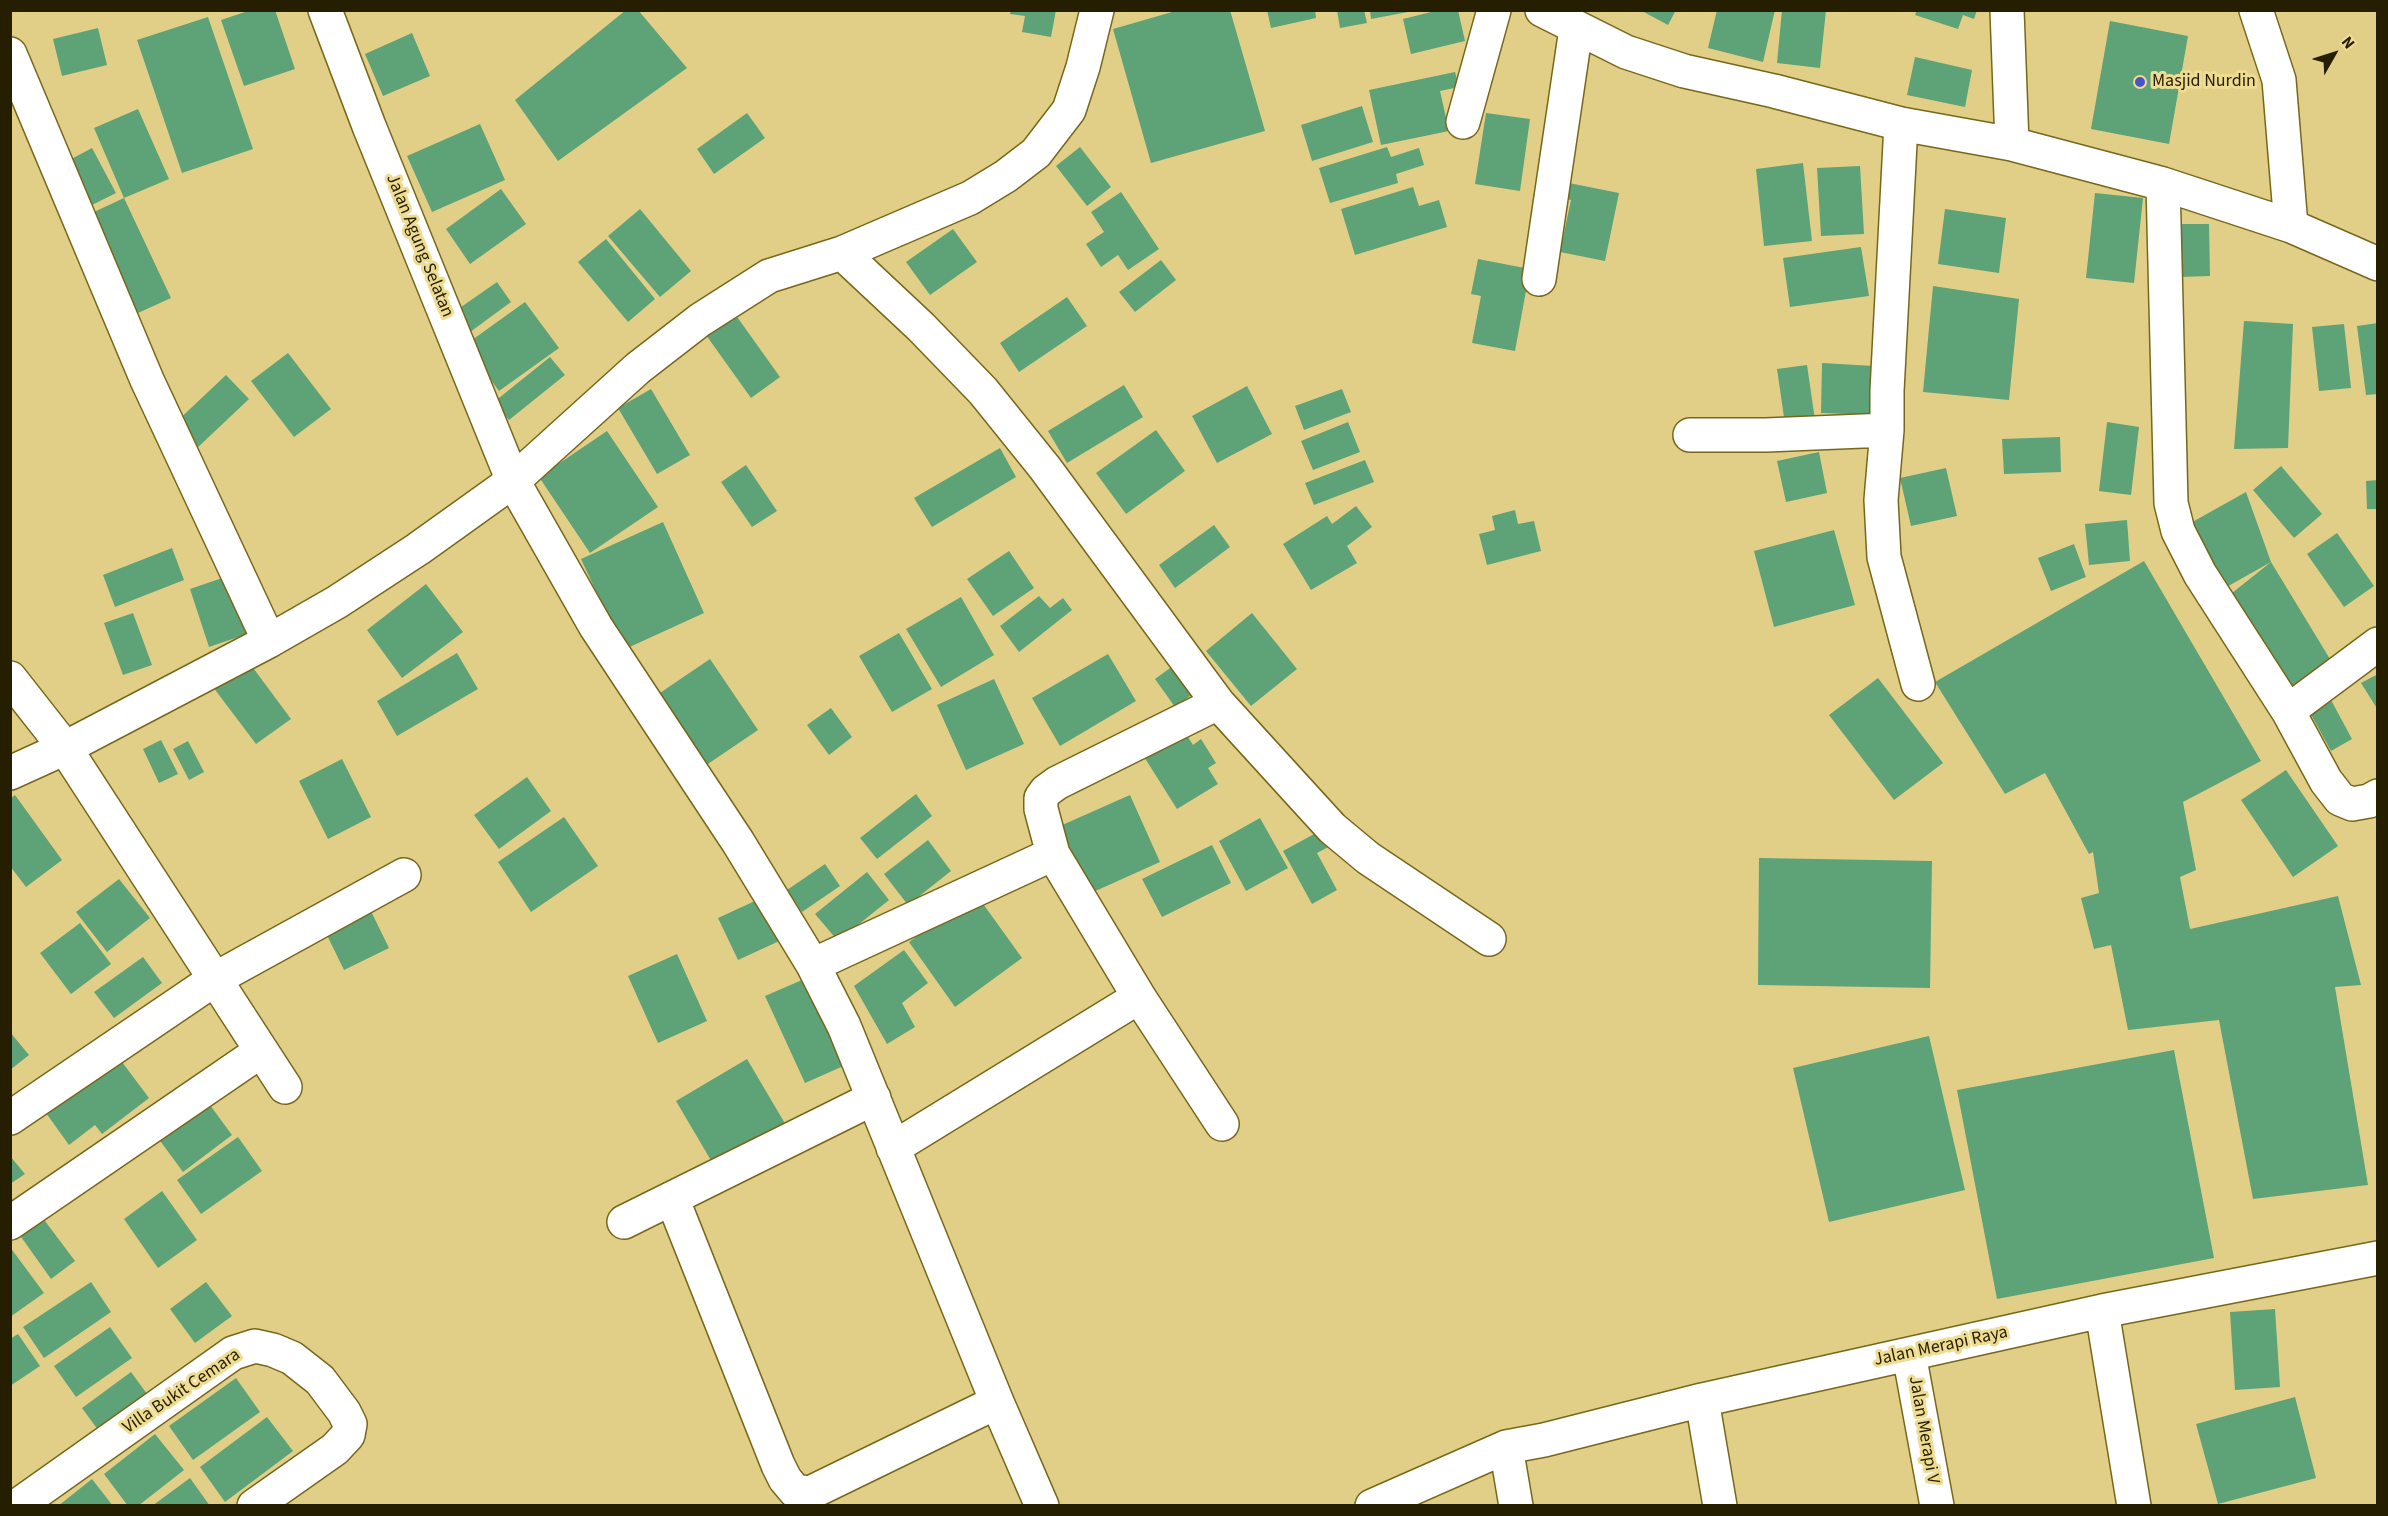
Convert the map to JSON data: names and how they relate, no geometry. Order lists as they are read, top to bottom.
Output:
{
  "streets": {
    "street": [
      "Jalan Agung Selatan",
      "Jalan Merapi Raya",
      "Villa Bukit Cemara",
      "Jalan Merapi V"
    ]
  },
  "crossings": [
    ["Jalan Merapi Raya", "Jalan Merapi V"]
  ],
  "places": ["Masjid Nurdin"],
  "north": "top right"
}
